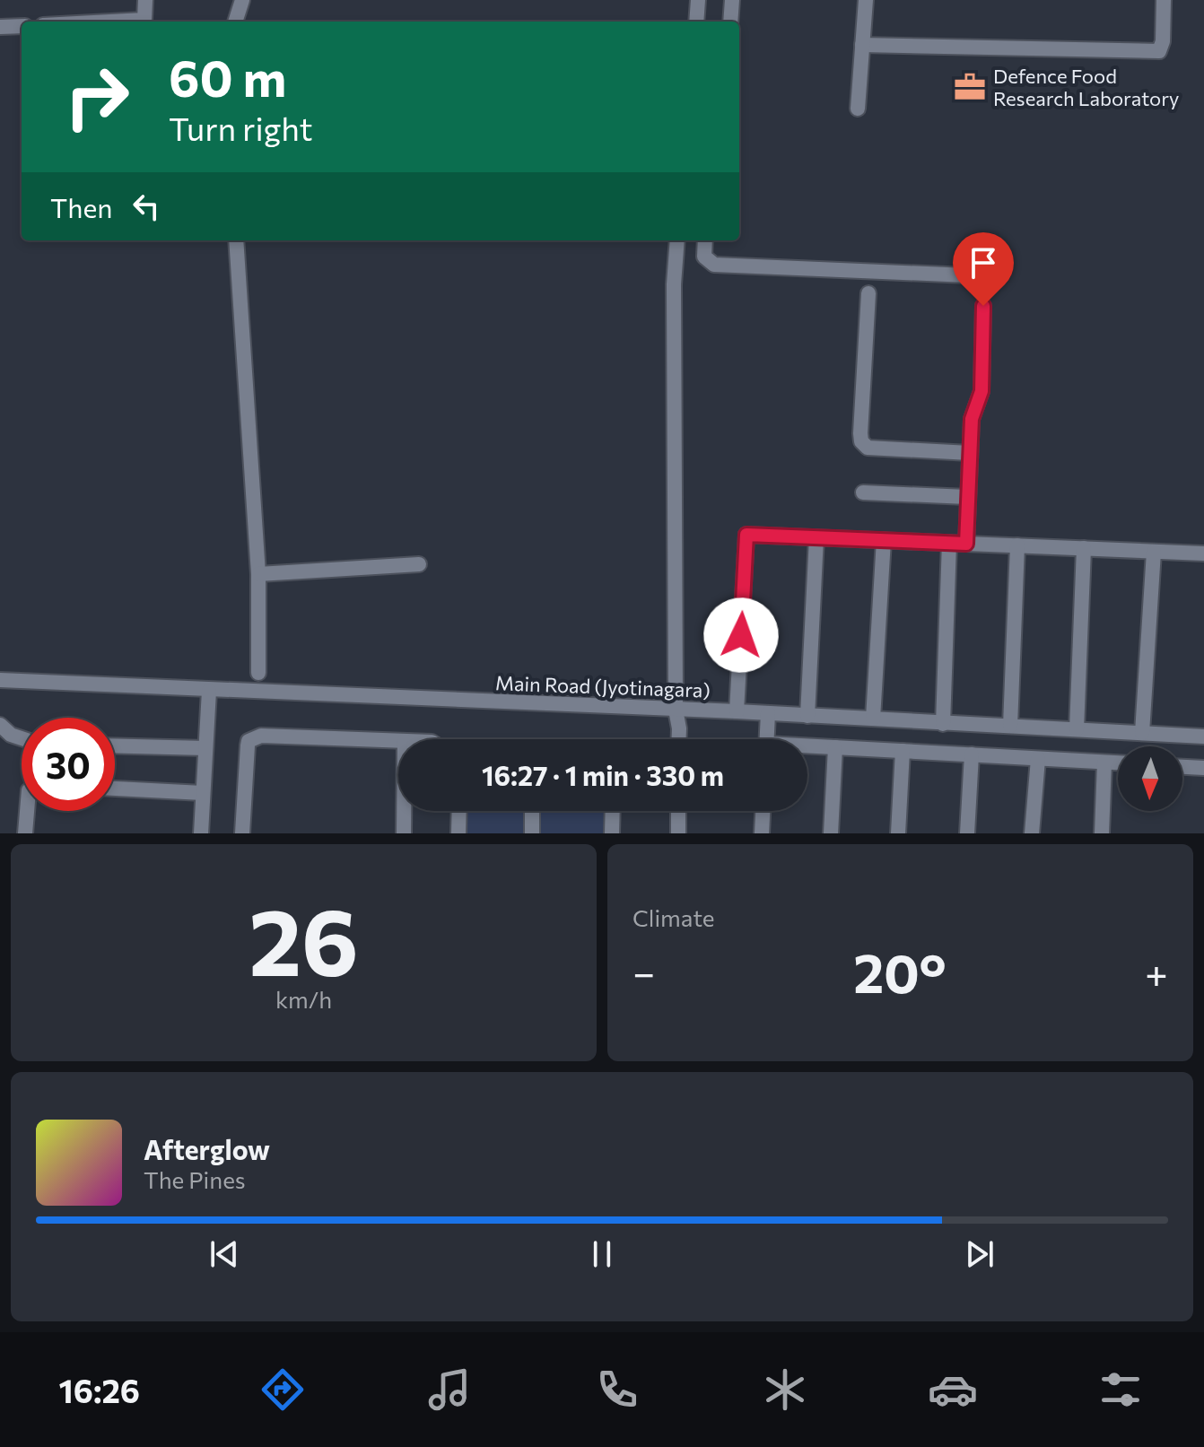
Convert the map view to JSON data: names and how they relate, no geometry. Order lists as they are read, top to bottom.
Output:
{
  "streets": {
    "street": ["Main Road (Jyotinagara)"]
  },
  "places": {
    "office": ["Defence Food Research Laboratory"]
  },
  "north": "bottom",
  "page": {
    "turn": ["60 m", "Turn right"],
    "then": "Then",
    "limit": "30",
    "trip": "16:27 · 1 min · 330 m",
    "tile": [
      ["26", "km/h"],
      "Climate"
    ],
    "heat": ["−", "20°", "+"],
    "song": ["Afterglow", "The Pines"],
    "tabs": "16:26"
  }
}
